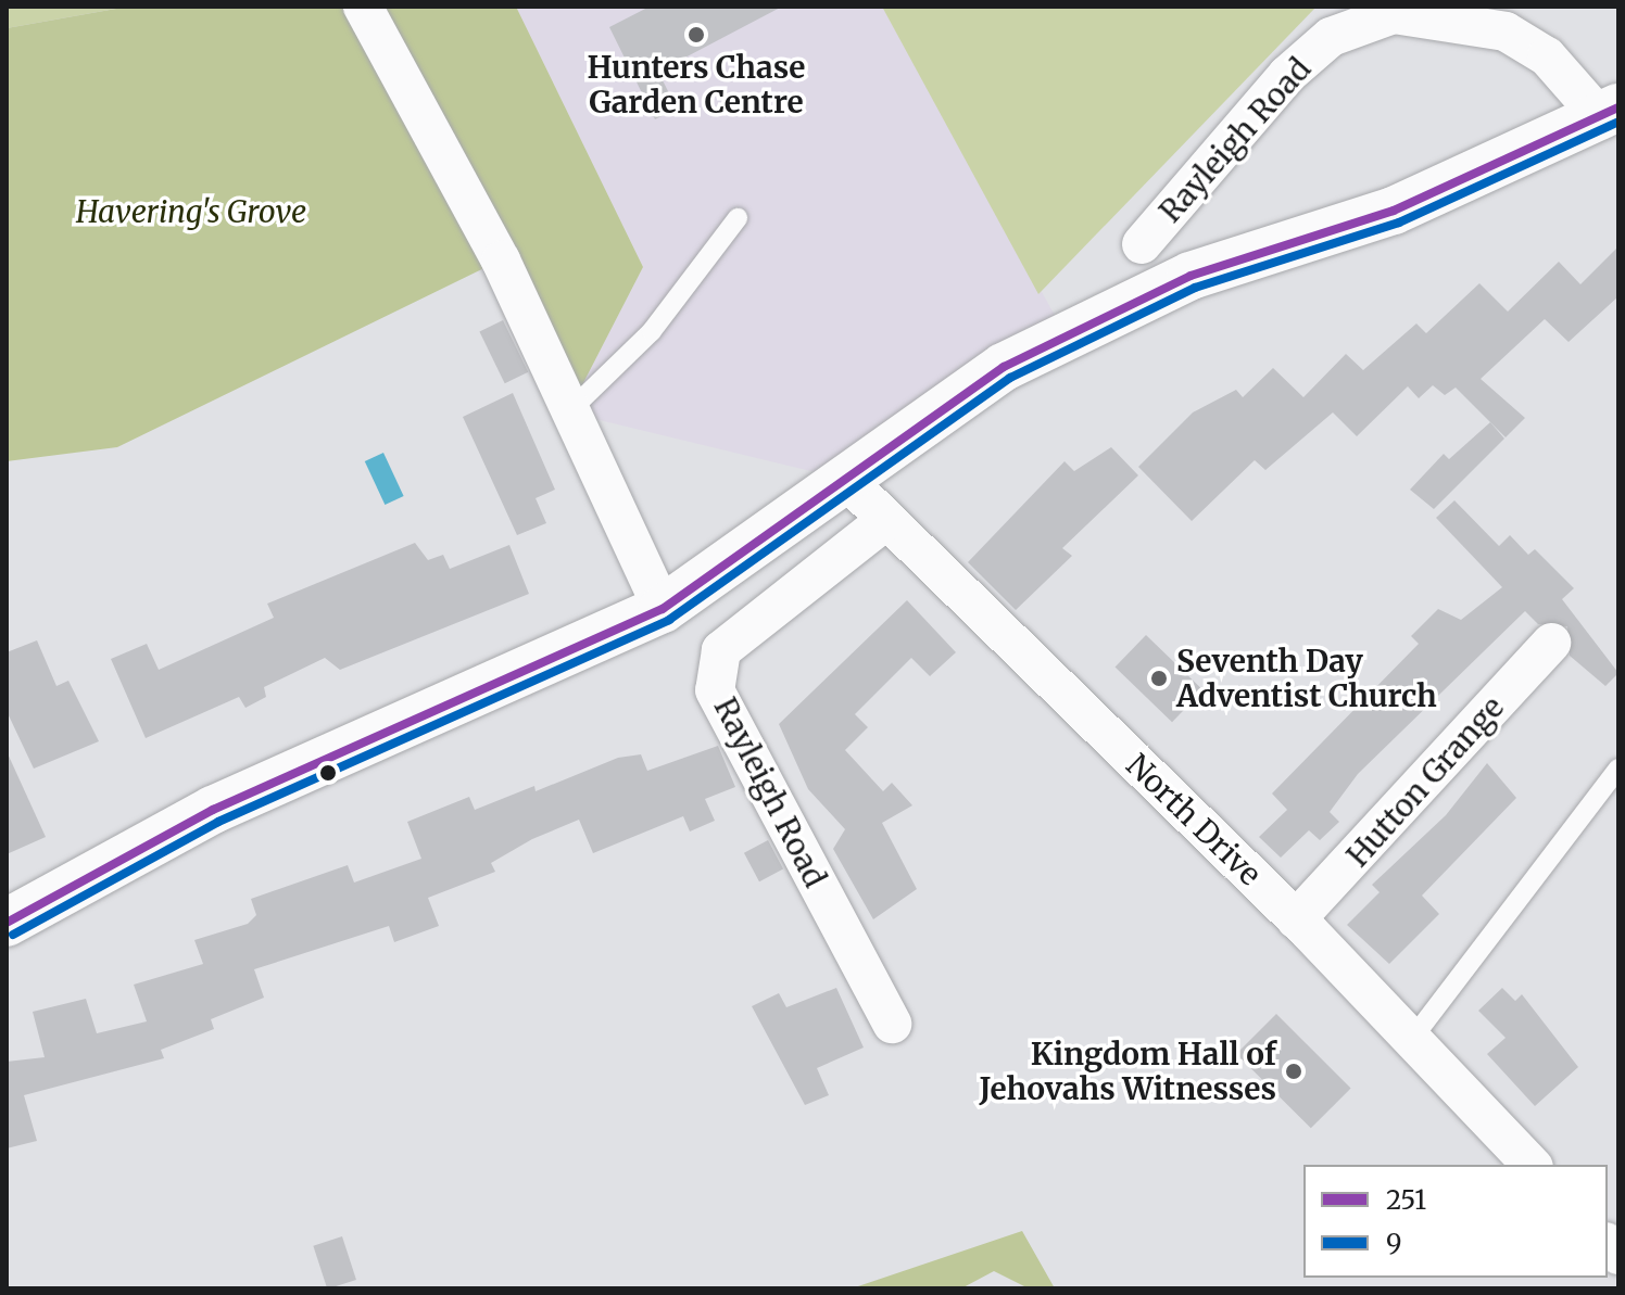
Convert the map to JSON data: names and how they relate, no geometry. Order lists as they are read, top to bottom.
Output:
{
  "streets": {
    "main road": ["Rayleigh Road"],
    "street": ["Hutton Grange", "North Drive"]
  },
  "crossings": [
    ["Rayleigh Road", "North Drive"],
    ["Hutton Grange", "North Drive"]
  ],
  "parks": ["Havering's Grove"],
  "places": ["Hunters Chase Garden Centre", "Seventh Day Adventist Church", "Kingdom Hall of Jehovahs Witnesses"],
  "lines": ["transit line 251", "transit line 9"],
  "legend": ["251", "9"]
}
